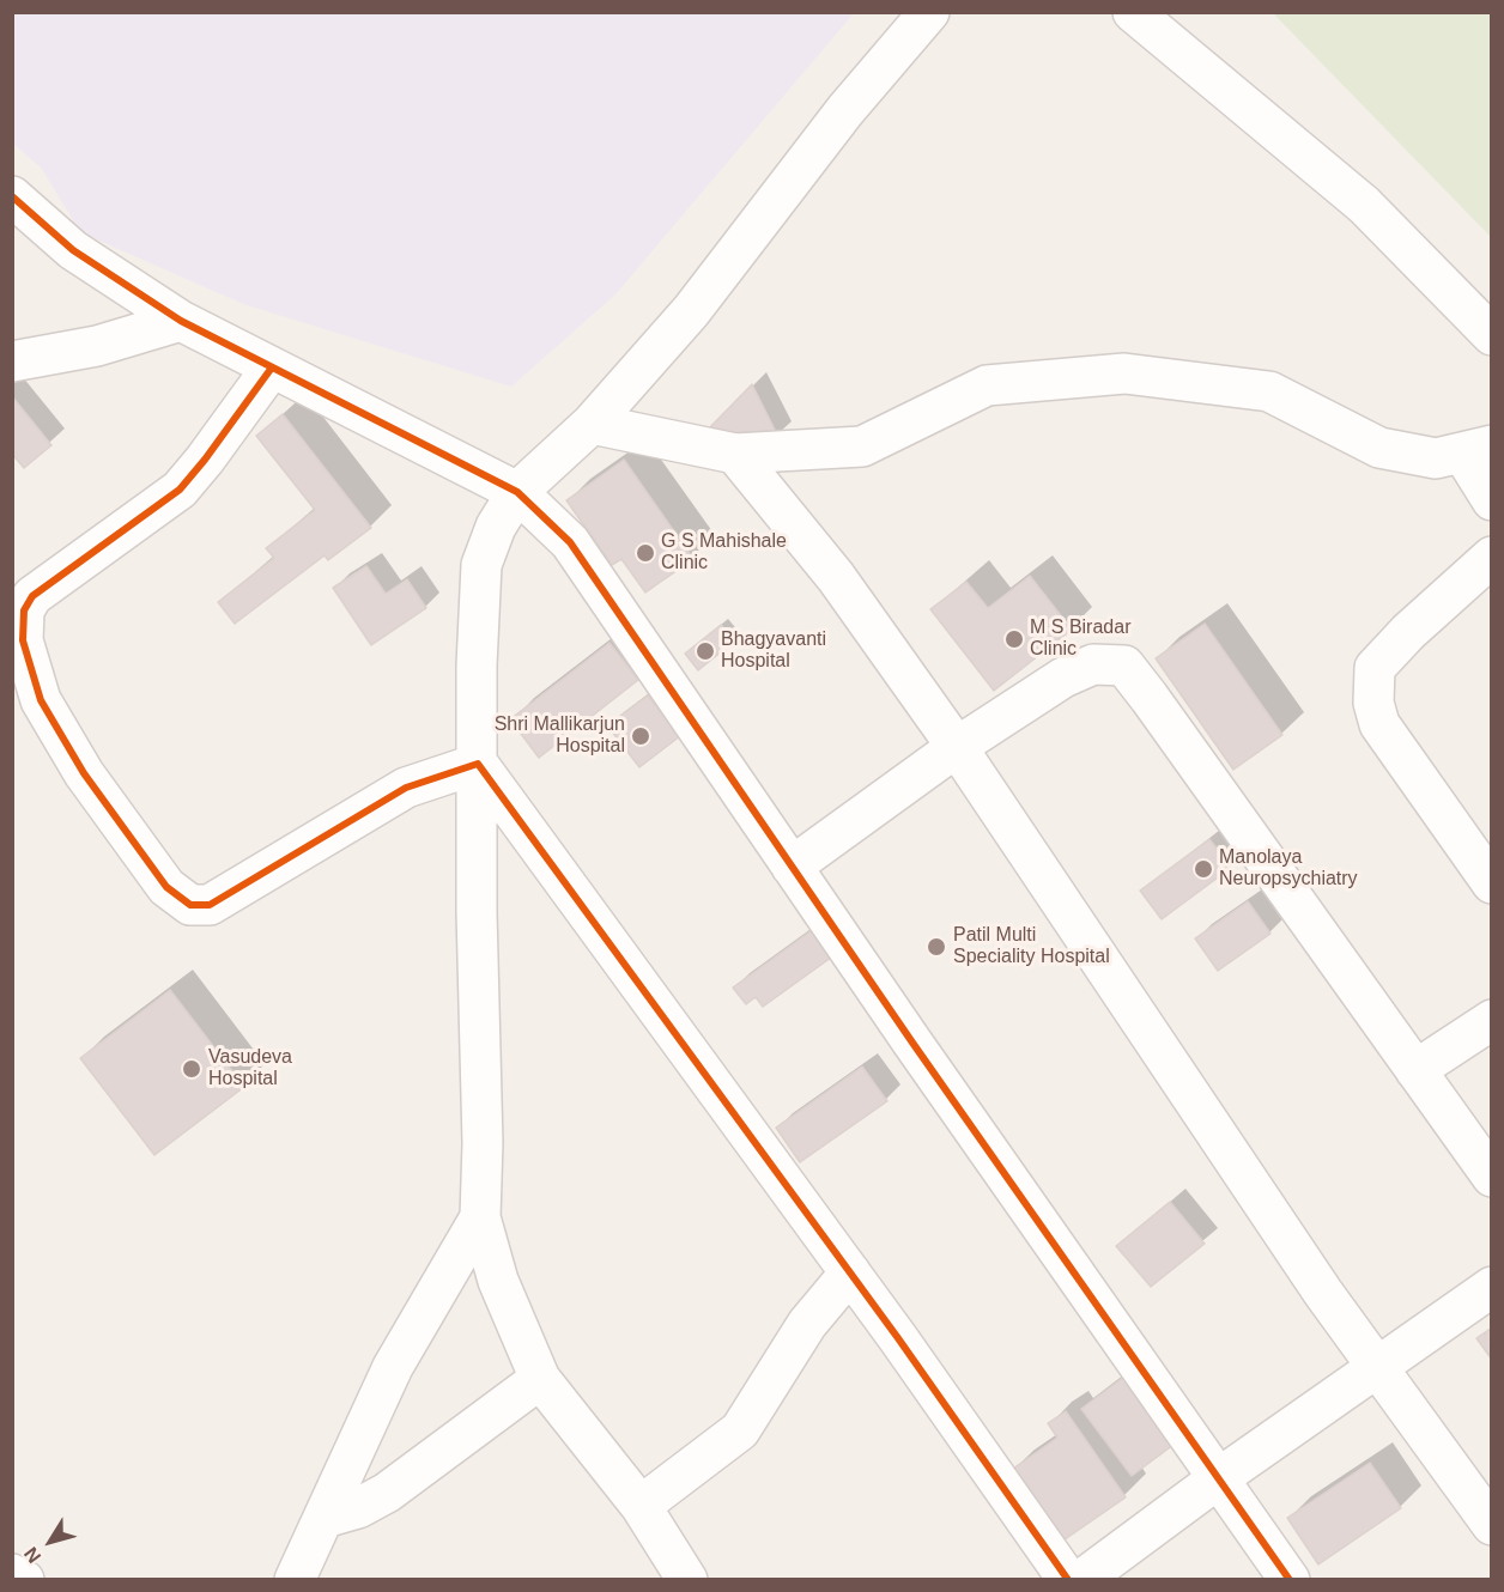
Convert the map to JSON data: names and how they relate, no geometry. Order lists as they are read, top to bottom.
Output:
{
  "places": [
    "G S Mahishale Clinic",
    "M S Biradar Clinic",
    "Bhagyavanti Hospital",
    "Shri Mallikarjun Hospital",
    "Manolaya Neuropsychiatry",
    "Patil Multi Speciality Hospital",
    "Vasudeva Hospital"
  ],
  "north": "bottom left"
}
